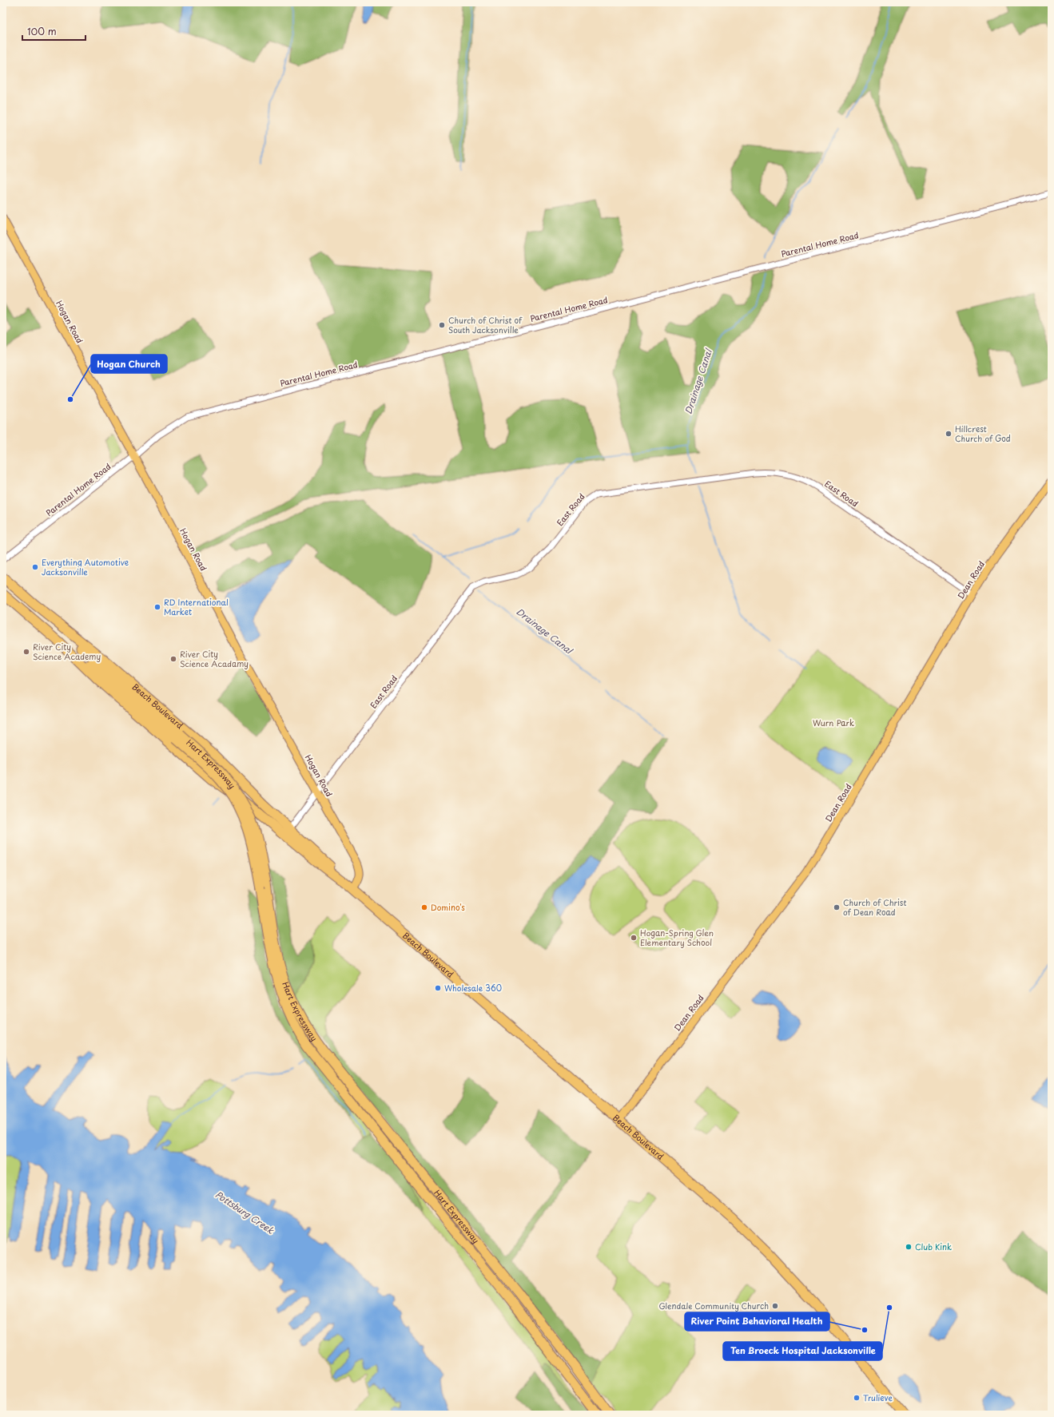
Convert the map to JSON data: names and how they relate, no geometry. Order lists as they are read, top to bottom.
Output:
{
  "streets": {
    "highway": ["Beach Boulevard", "Hart Expressway"],
    "main road": ["Hogan Road", "Dean Road"],
    "street": ["Parental Home Road", "East Road"]
  },
  "crossings": [
    ["Parental Home Road", "Hogan Road"],
    ["Hogan Road", "East Road"],
    ["Hogan Road", "Beach Boulevard"],
    ["East Road", "Dean Road"],
    ["East Road", "Beach Boulevard"],
    ["Dean Road", "Beach Boulevard"],
    ["Beach Boulevard", "Hart Expressway"]
  ],
  "water": ["Drainage Canal", "Pottsburg Creek"],
  "parks": ["Wurn Park"],
  "places": [
    "Church of Christ of South Jacksonville",
    "Hogan Church",
    "Hillcrest Church of God",
    "Everything Automotive Jacksonville",
    "RD International Market",
    "River City Science Academy",
    "River City Science Acadamy",
    "Domino's",
    "Church of Christ of Dean Road",
    "Hogan-Spring Glen Elementary School",
    "Wholesale 360",
    "Club Kink",
    "Glendale Community Church",
    "Ten Broeck Hospital Jacksonville",
    "River Point Behavioral Health",
    "Trulieve"
  ],
  "scale_bar": "100 m"
}
